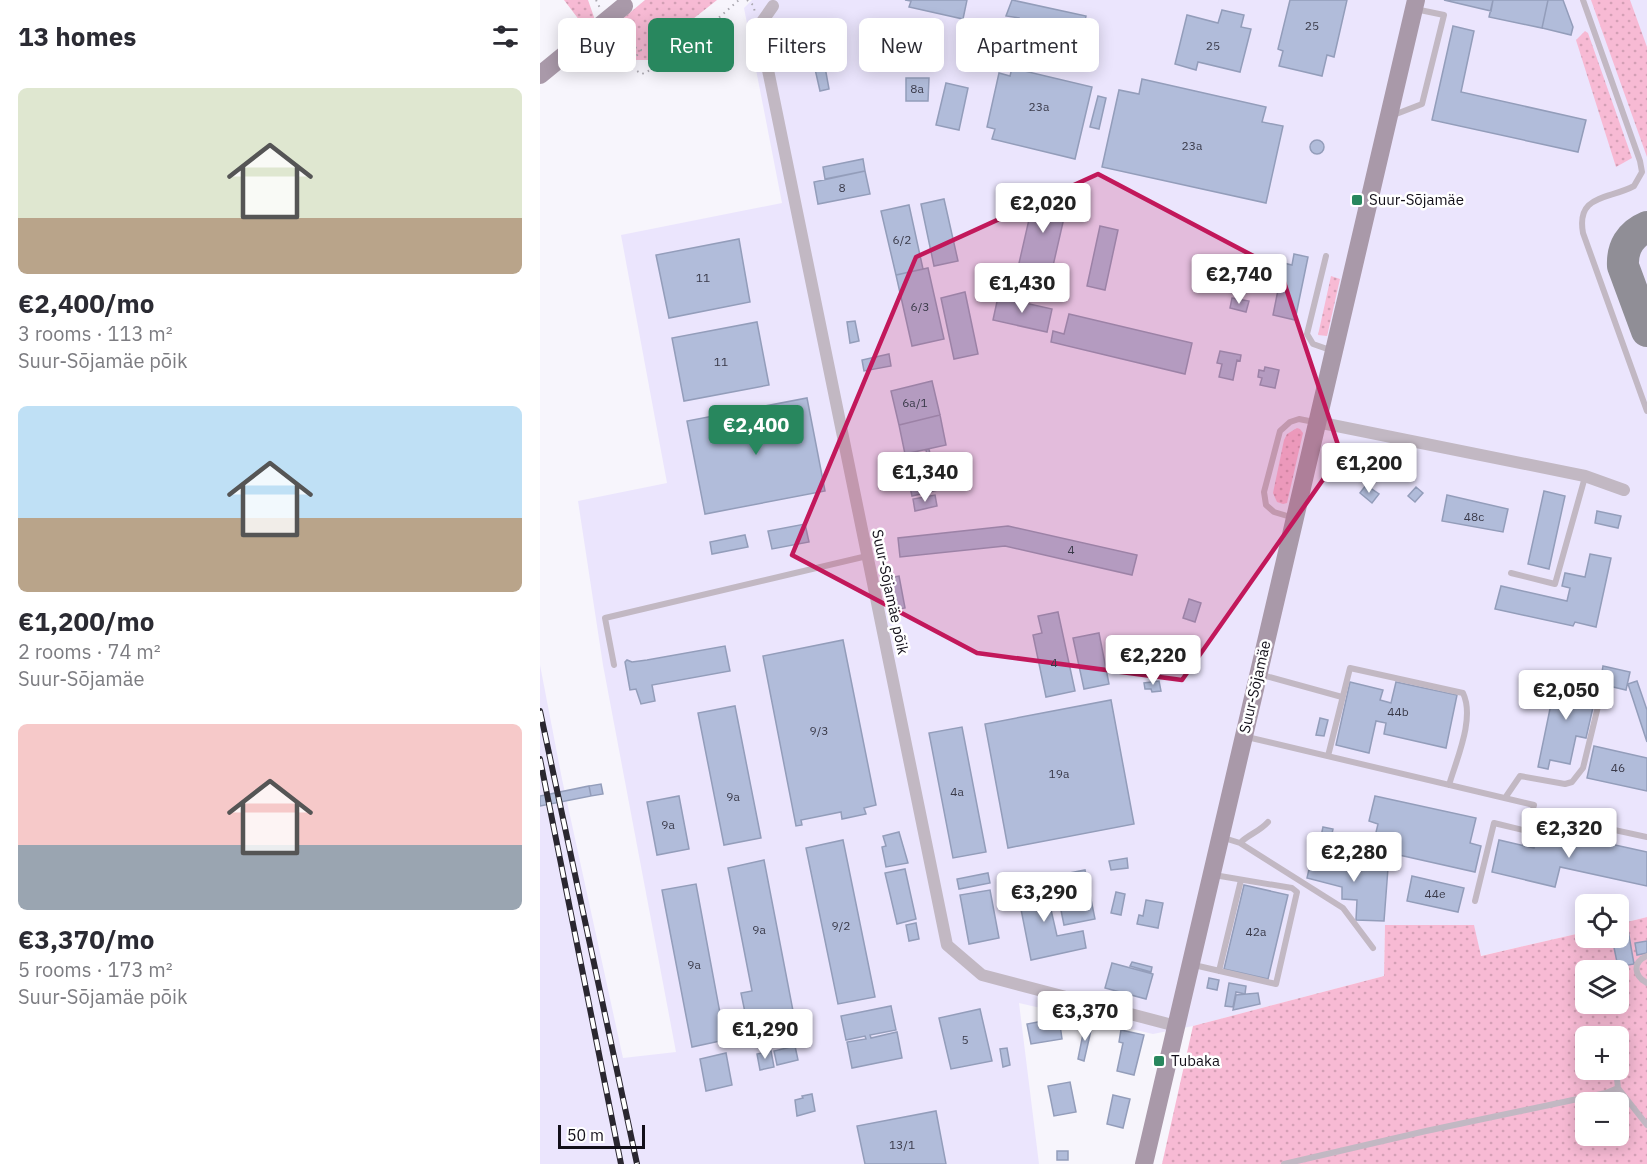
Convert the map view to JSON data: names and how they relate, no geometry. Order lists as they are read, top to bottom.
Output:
{
  "streets": {
    "main road": ["Suur-Sõjamäe"],
    "street": ["Suur-Sõjamäe põik"]
  },
  "crossings": [
    ["Suur-Sõjamäe põik", "Suur-Sõjamäe"]
  ],
  "places": {
    "transit": ["Suur-Sõjamäe", "Tubaka"]
  },
  "house_numbers": [
    "25",
    "25",
    "8a",
    "23a",
    "23a",
    "8",
    "6/2",
    "11",
    "6/3",
    "11",
    "6a/1",
    "48c",
    "4",
    "4",
    "44b",
    "9/3",
    "46",
    "19a",
    "4a",
    "9a",
    "9a",
    "44e",
    "9/2",
    "9a",
    "42a",
    "9a",
    "5",
    "13/1"
  ],
  "scale_bar": "50 m",
  "page": {
    "heading": "13 homes",
    "chip": [
      "Buy",
      "Rent",
      "Filters",
      "New",
      "Apartment"
    ],
    "list": [
      {
        "name": "€2,400/mo",
        "note": "3 rooms · 113 m² · Suur-Sõjamäe põik"
      },
      {
        "name": "€1,200/mo",
        "note": "2 rooms · 74 m² · Suur-Sõjamäe"
      },
      {
        "name": "€3,370/mo",
        "note": "5 rooms · 173 m² · Suur-Sõjamäe põik"
      }
    ],
    "price": [
      "€2,020",
      "€2,740",
      "€1,430",
      "€2,400",
      "€1,200",
      "€1,340",
      "€2,220",
      "€2,050",
      "€2,320",
      "€2,280",
      "€3,290",
      "€3,370",
      "€1,290"
    ],
    "map_buttons": ["+", "−"],
    "scale": "50 m"
  }
}
